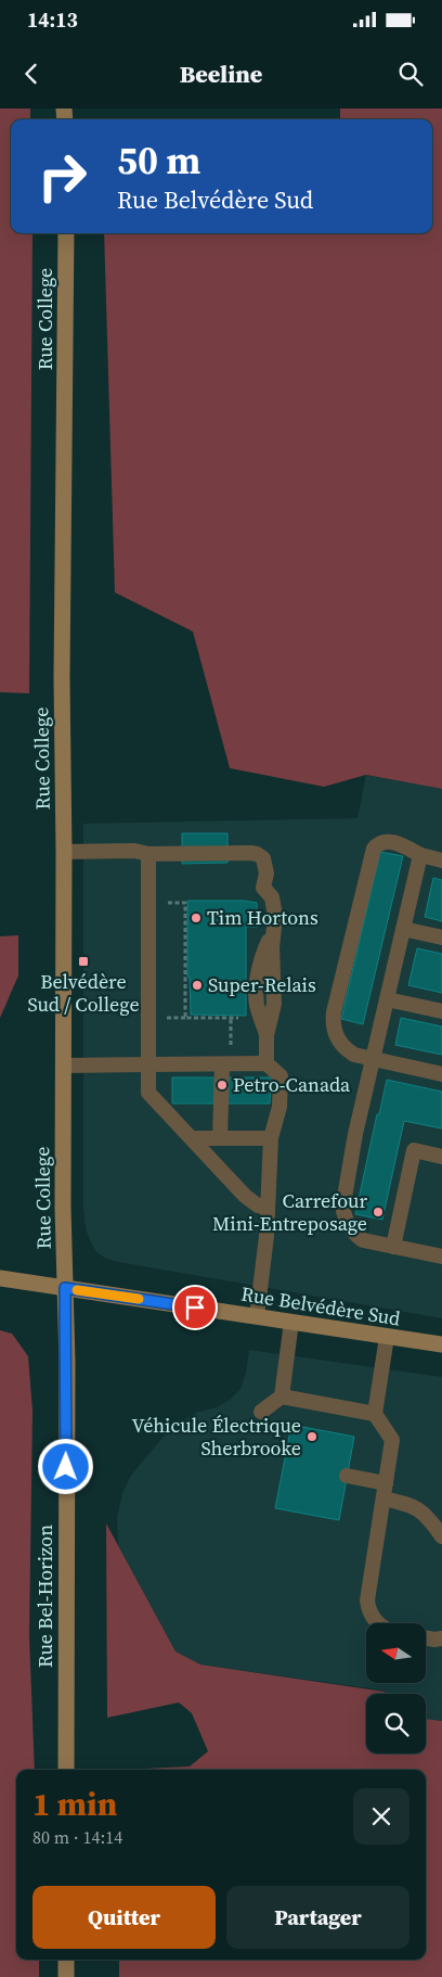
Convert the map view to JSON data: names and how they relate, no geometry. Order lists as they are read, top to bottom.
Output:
{
  "streets": {
    "street": ["Rue College", "Rue Belvédère Sud", "Rue Bel-Horizon"]
  },
  "crossings": [
    ["Rue College", "Rue Belvédère Sud"],
    ["Rue College", "Rue Bel-Horizon"],
    ["Rue Belvédère Sud", "Rue Bel-Horizon"]
  ],
  "places": {
    "other": [
      "Tim Hortons",
      "Super-Relais",
      "Petro-Canada",
      "Carrefour Mini-Entreposage",
      "Véhicule Électrique Sherbrooke"
    ],
    "transit": ["Belvédère Sud / College"]
  },
  "north": "left",
  "page": {
    "status": "14:13",
    "header": "Beeline",
    "turn": ["50 m", "Rue Belvédère Sud"],
    "heading": ["1 min", "80 m · 14:14"],
    "buttons": ["Quitter", "Partager"]
  }
}
